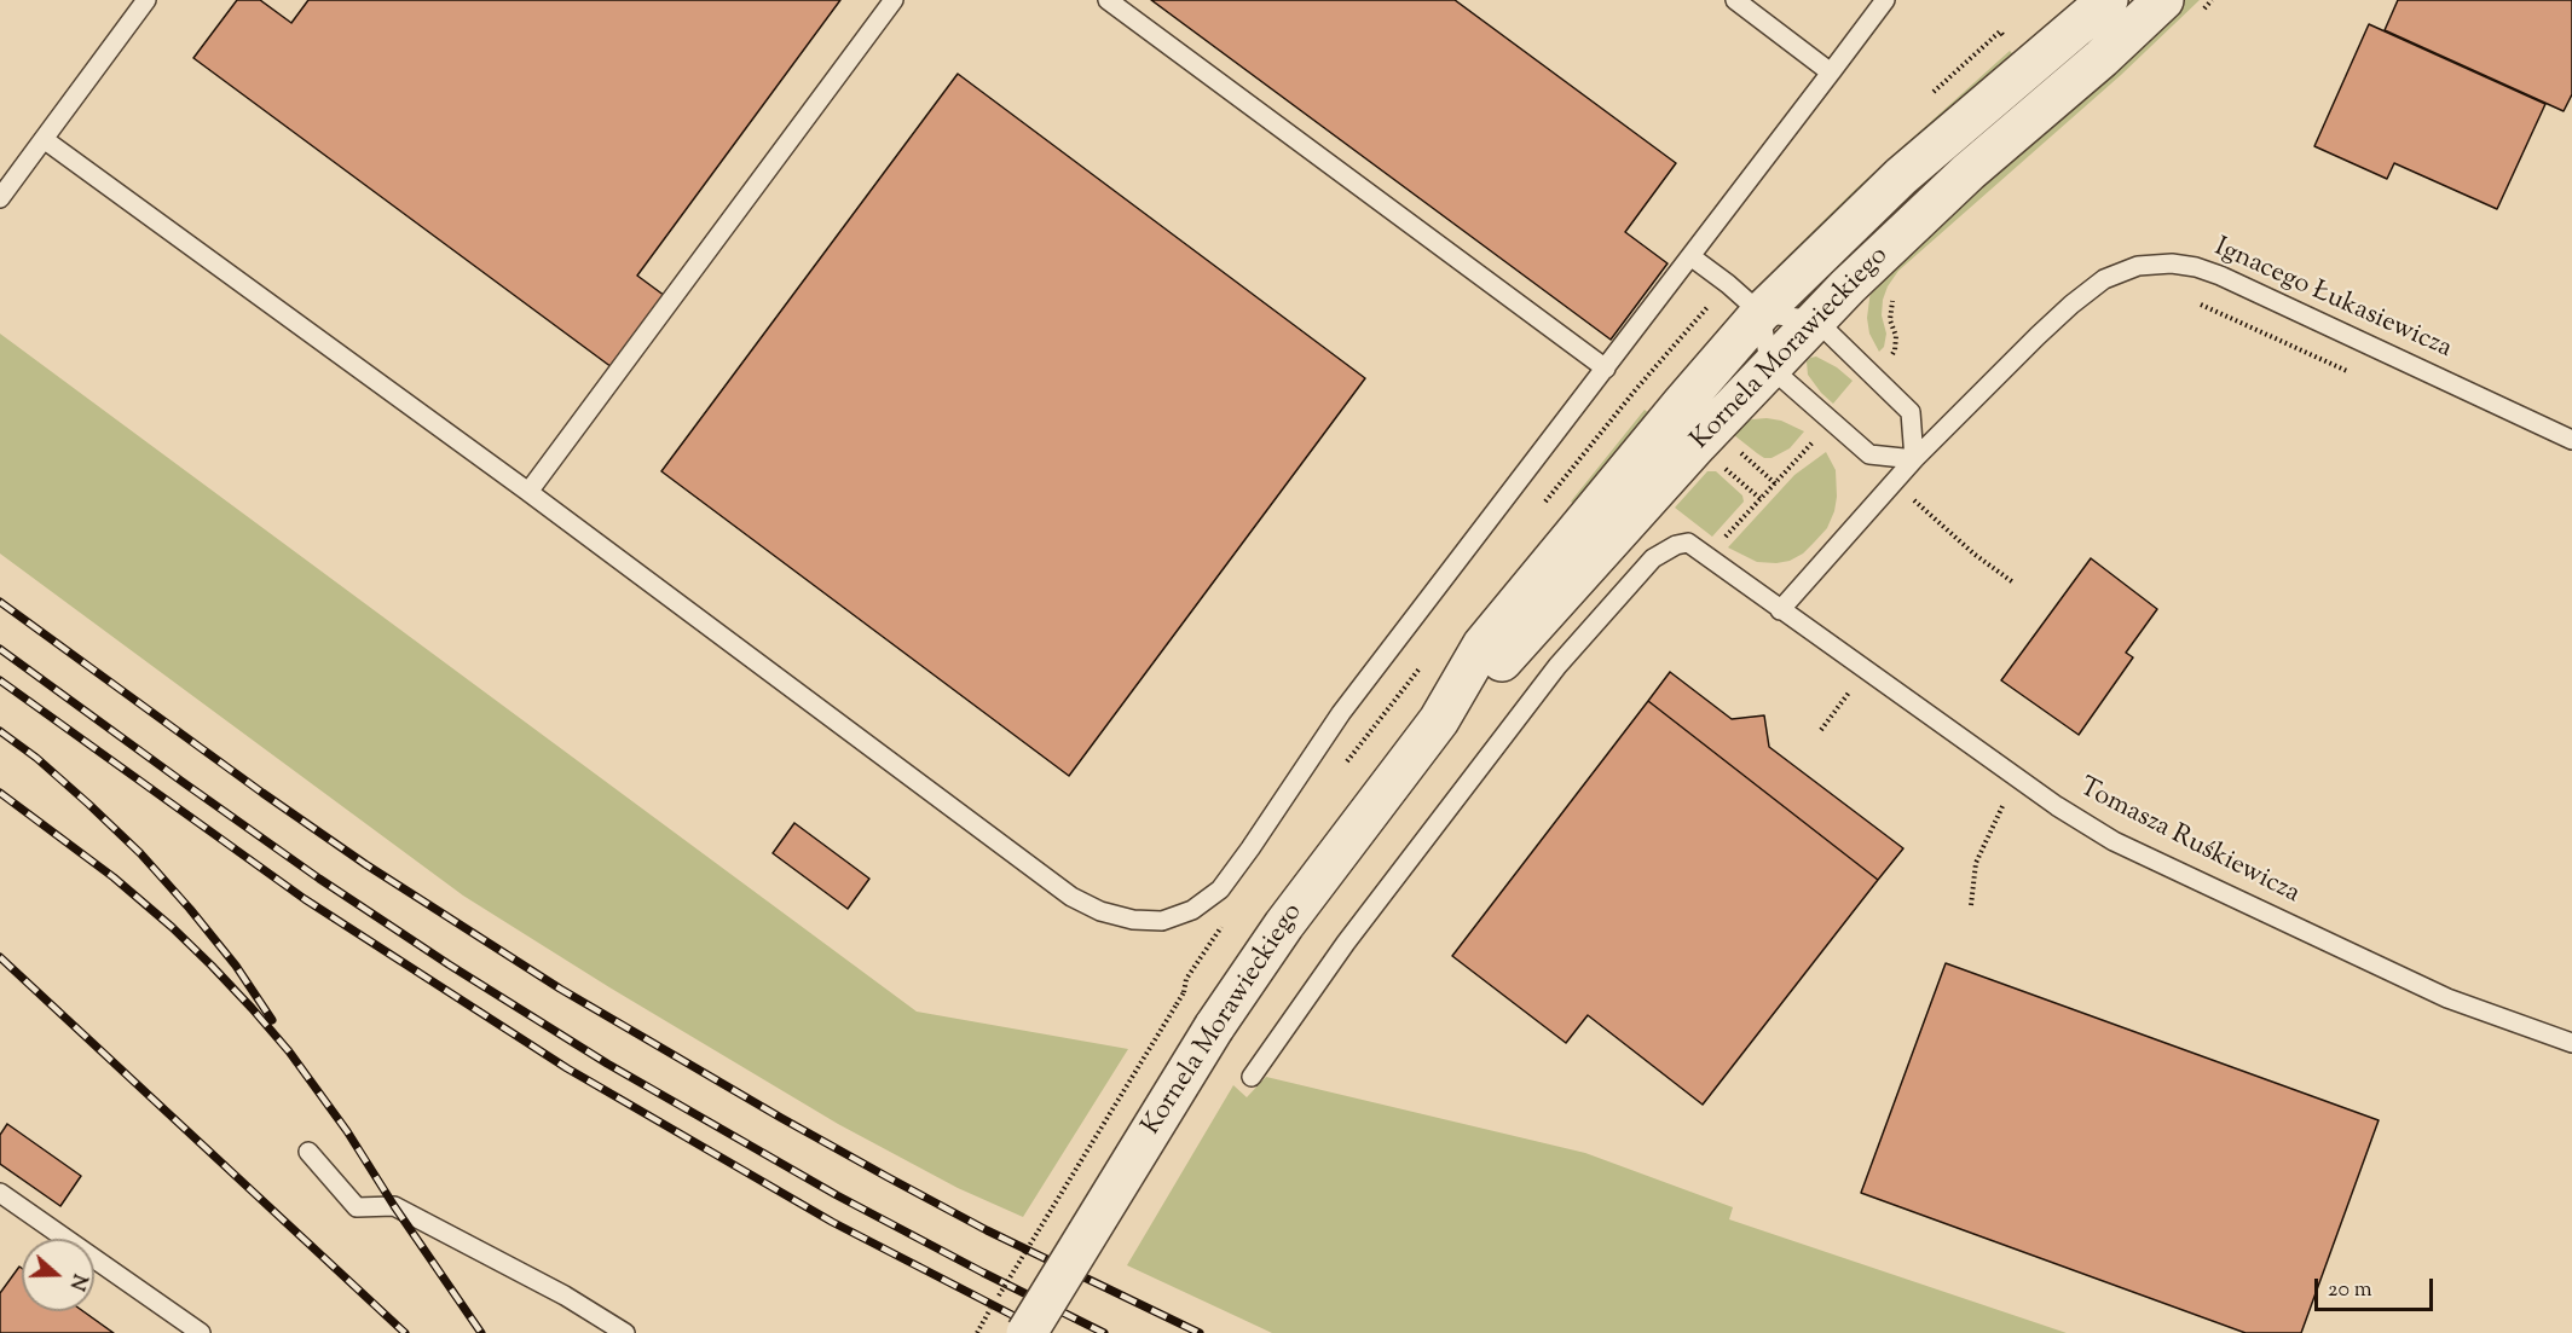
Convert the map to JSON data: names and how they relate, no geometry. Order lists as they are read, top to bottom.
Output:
{
  "streets": {
    "street": ["Kornela Morawieckiego"],
    "lane": ["Ignacego Łukasiewicza", "Tomasza Ruśkiewicza"]
  },
  "crossings": [
    ["Ignacego Łukasiewicza", "Tomasza Ruśkiewicza"]
  ],
  "scale_bar": "20 m",
  "north": "right"
}
